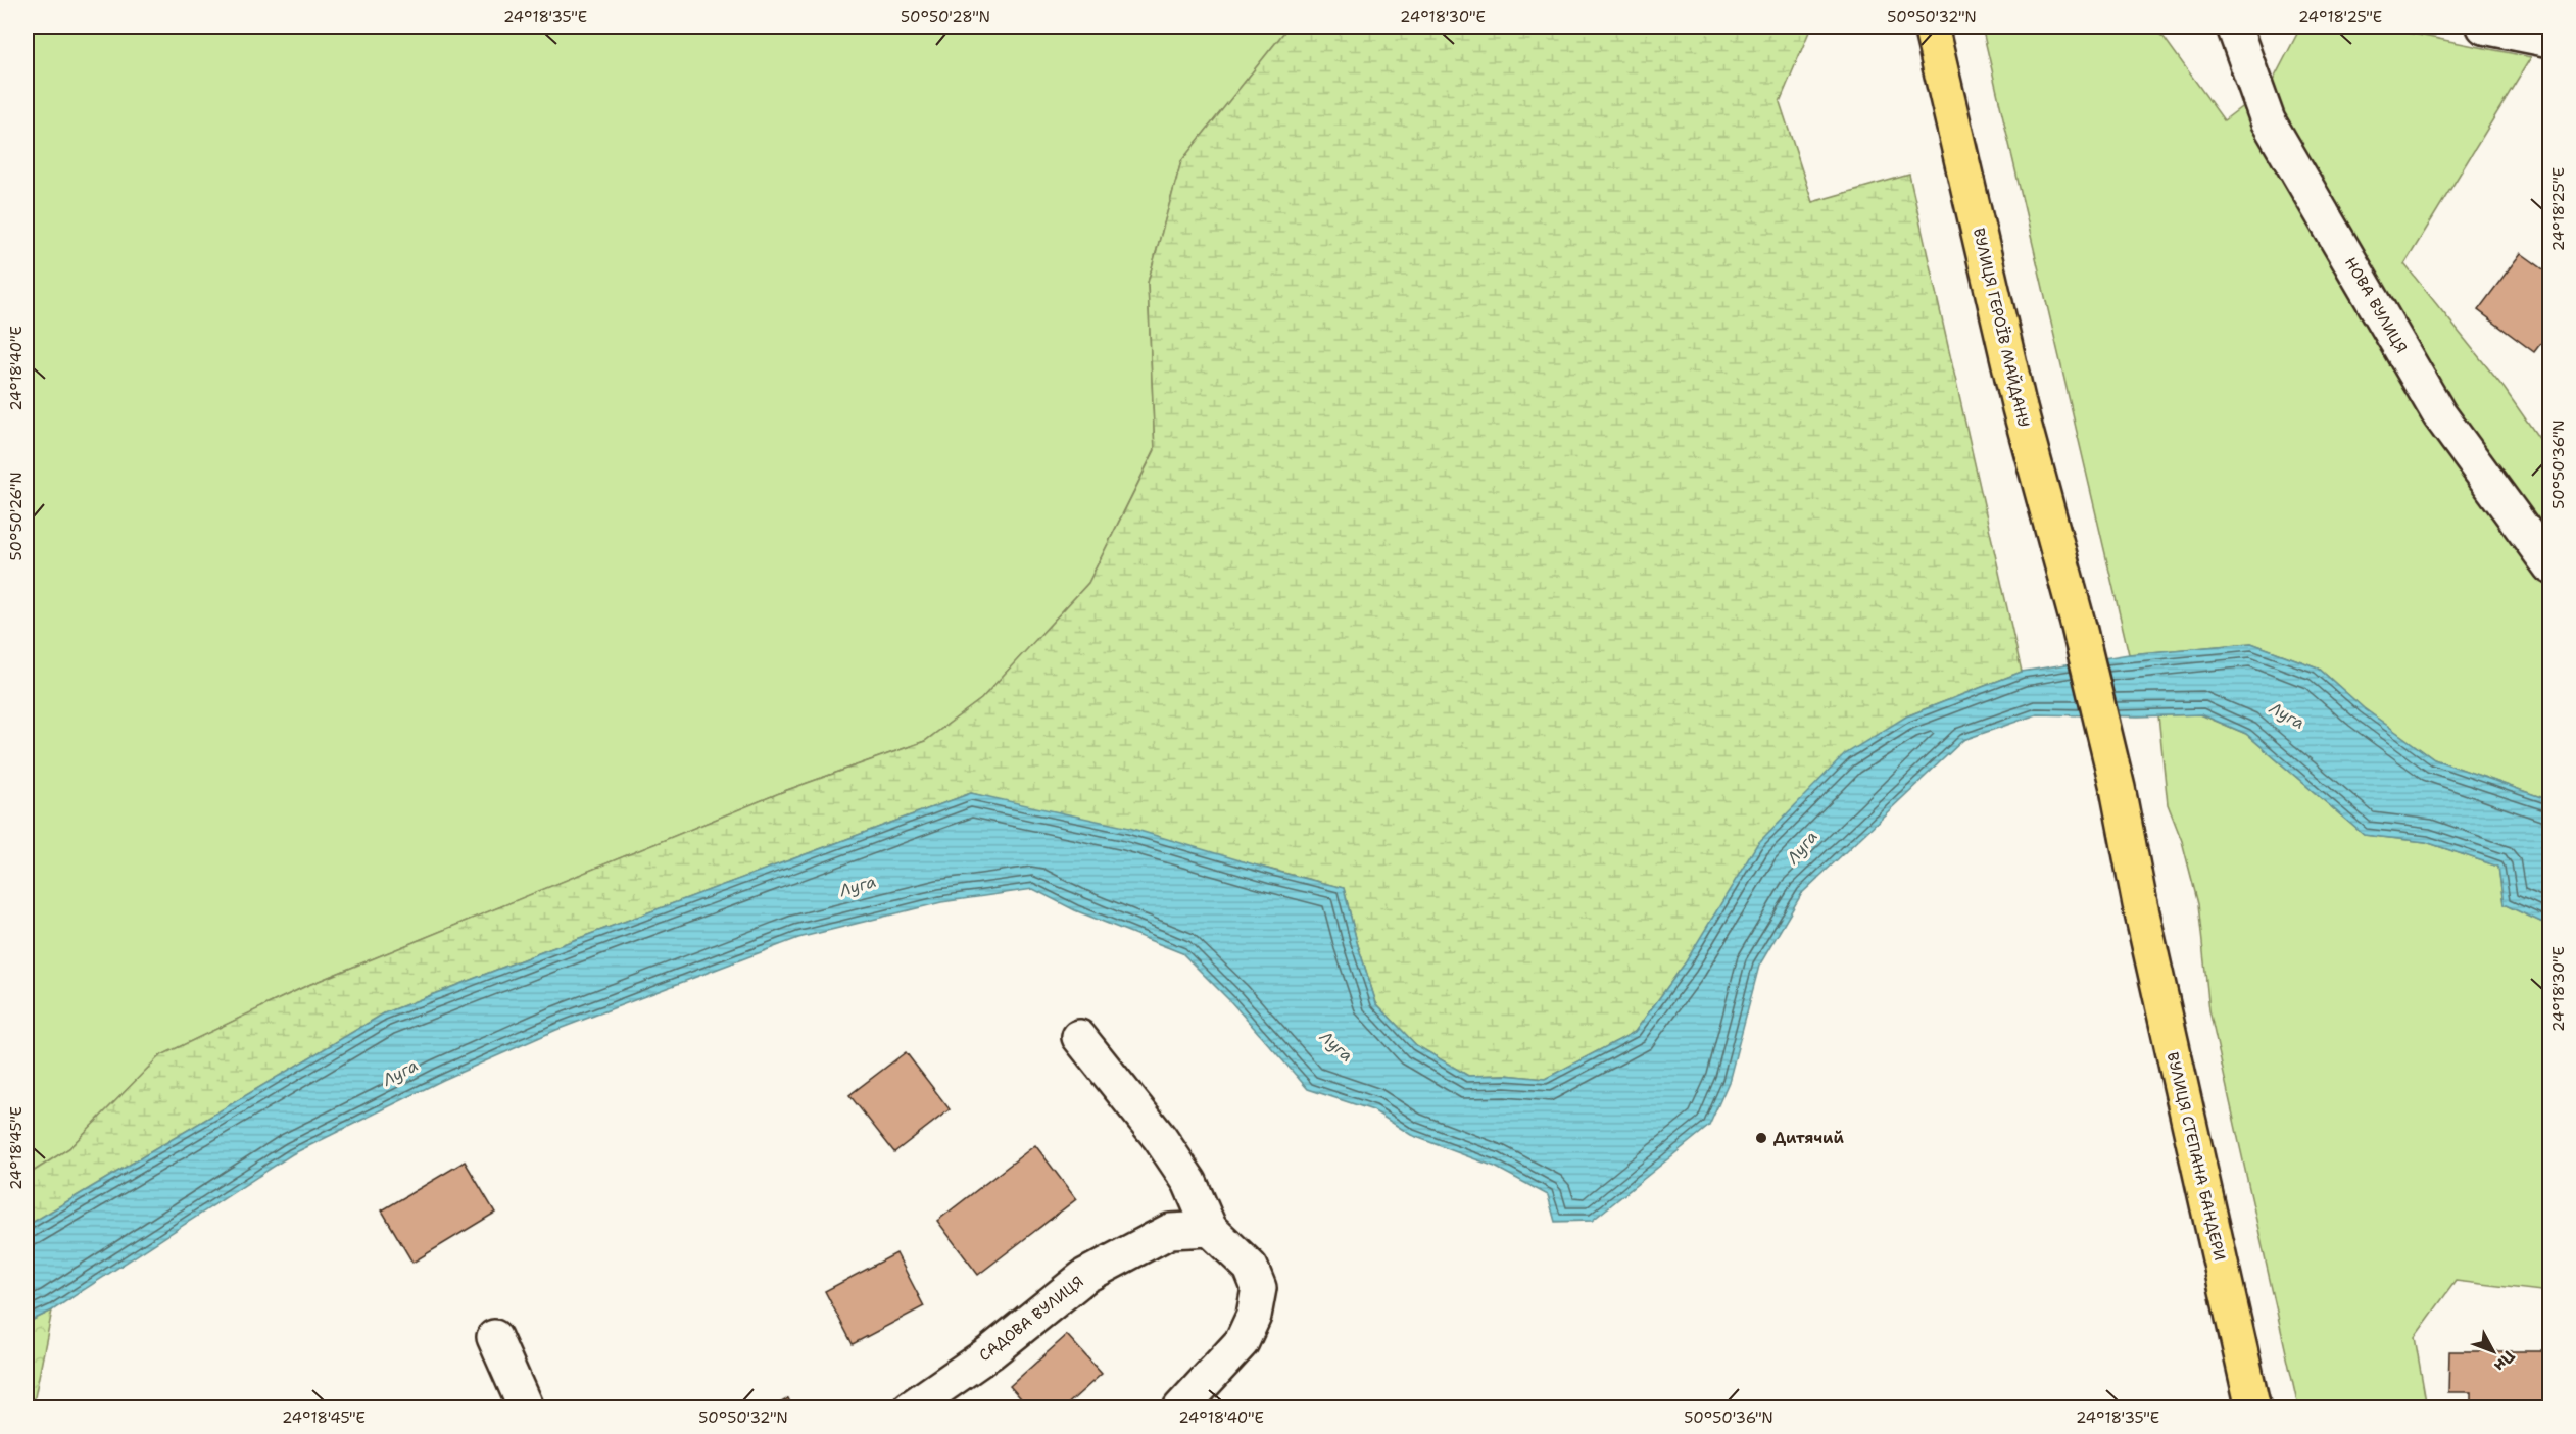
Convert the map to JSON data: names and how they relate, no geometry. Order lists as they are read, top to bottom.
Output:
{
  "streets": {
    "main road": ["ВУЛИЦЯ ГЕРОЇВ МАЙДАНУ", "ВУЛИЦЯ СТЕПАНА БАНДЕРИ"],
    "street": ["НОВА ВУЛИЦЯ", "САДОВА ВУЛИЦЯ"]
  },
  "crossings": [
    ["ВУЛИЦЯ ГЕРОЇВ МАЙДАНУ", "ВУЛИЦЯ СТЕПАНА БАНДЕРИ"]
  ],
  "water": ["Луга"],
  "places": ["Дитячий"],
  "north": "bottom right",
  "coordinates": [
    "24°18'35\"E",
    "50°50'28\"N",
    "24°18'30\"E",
    "50°50'32\"N",
    "24°18'25\"E",
    "24°18'40\"E",
    "50°50'36\"N",
    "50°50'26\"N",
    "24°18'45\"E"
  ]
}
